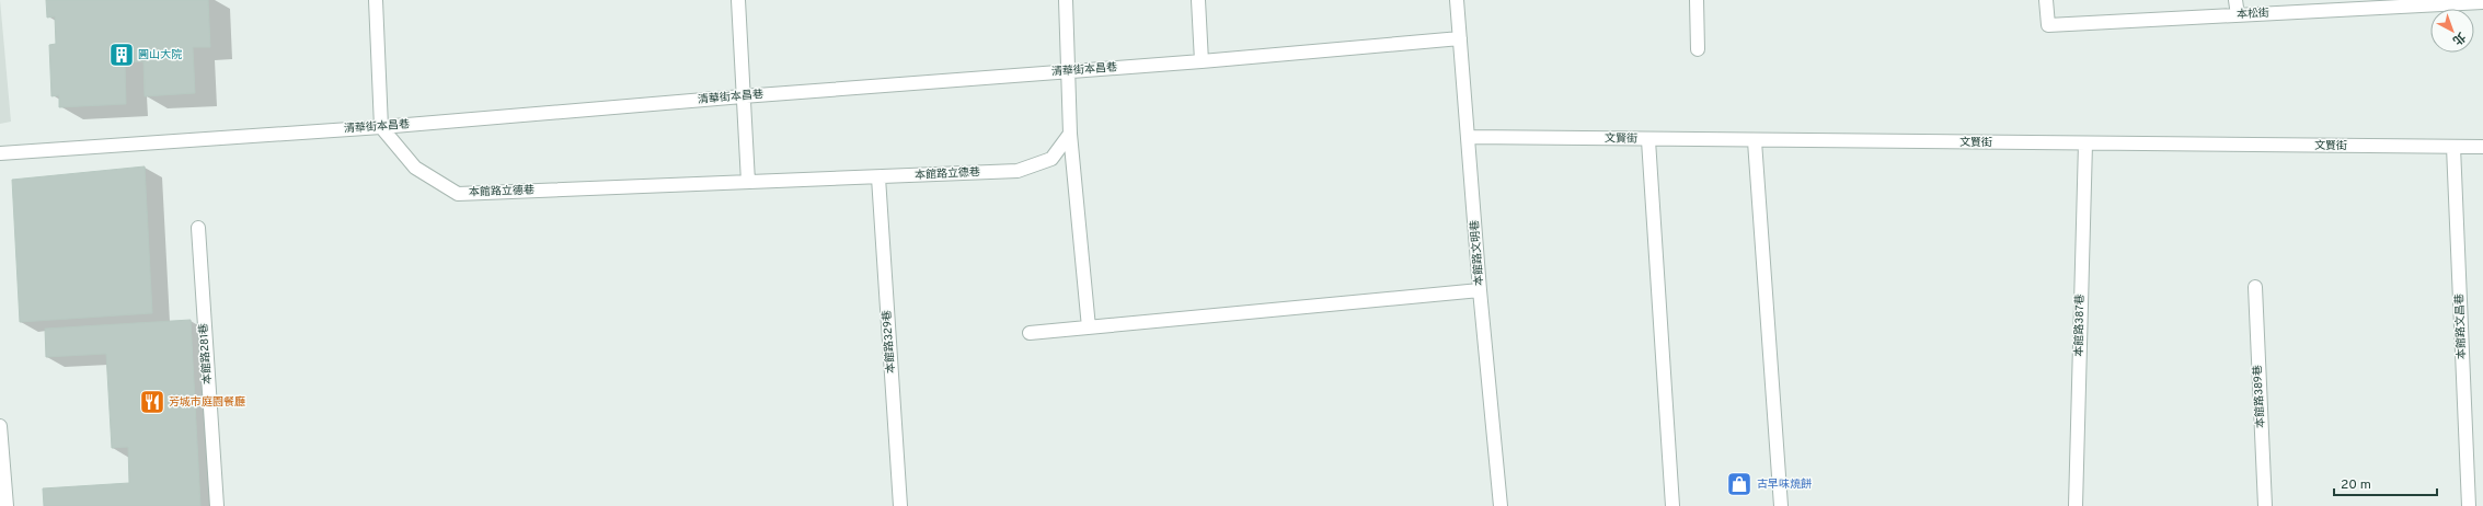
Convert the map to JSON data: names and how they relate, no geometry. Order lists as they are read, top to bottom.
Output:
{
  "streets": {
    "street": [
      "本松街",
      "清華街本昌巷",
      "文賢街",
      "本館路立德巷",
      "本館路文明巷",
      "本館路387巷",
      "本館路文昌巷",
      "本館路329巷",
      "本館路281巷",
      "本館路389巷"
    ]
  },
  "crossings": [
    ["清華街本昌巷", "本館路立德巷"],
    ["清華街本昌巷", "本館路文明巷"],
    ["文賢街", "本館路文明巷"],
    ["文賢街", "本館路387巷"],
    ["文賢街", "本館路文昌巷"],
    ["本館路立德巷", "本館路329巷"]
  ],
  "places": {
    "building": ["圓山大院"],
    "restaurant": ["芳城市庭園餐廳"],
    "shop": ["古早味燒餅"]
  },
  "scale_bar": "20 m",
  "north": "bottom right"
}
